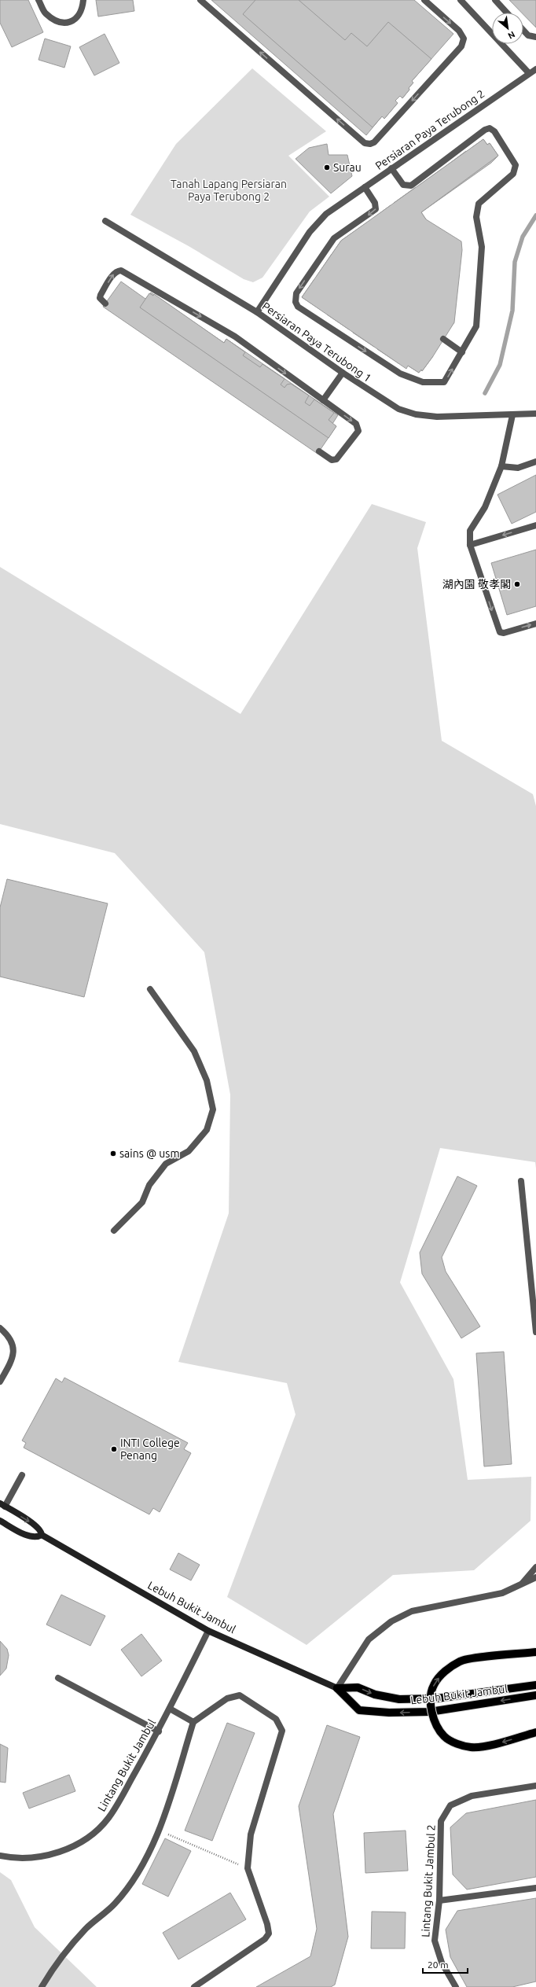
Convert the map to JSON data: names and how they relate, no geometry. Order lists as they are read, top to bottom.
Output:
{
  "streets": {
    "main road": ["Lebuh Bukit Jambul"],
    "street": [
      "Persiaran Paya Terubong 2",
      "Persiaran Paya Terubong 1",
      "Lintang Bukit Jambul",
      "Lintang Bukit Jambul 2"
    ]
  },
  "crossings": [
    ["Persiaran Paya Terubong 2", "Persiaran Paya Terubong 1"],
    ["Lebuh Bukit Jambul", "Lintang Bukit Jambul"]
  ],
  "parks": ["Tanah Lapang Persiaran Paya Terubong 2"],
  "places": [
    "Surau",
    "湖內園 敬孝閣",
    "sains @ usm",
    "INTI College Penang"
  ],
  "scale_bar": "20 m",
  "north": "bottom right"
}
